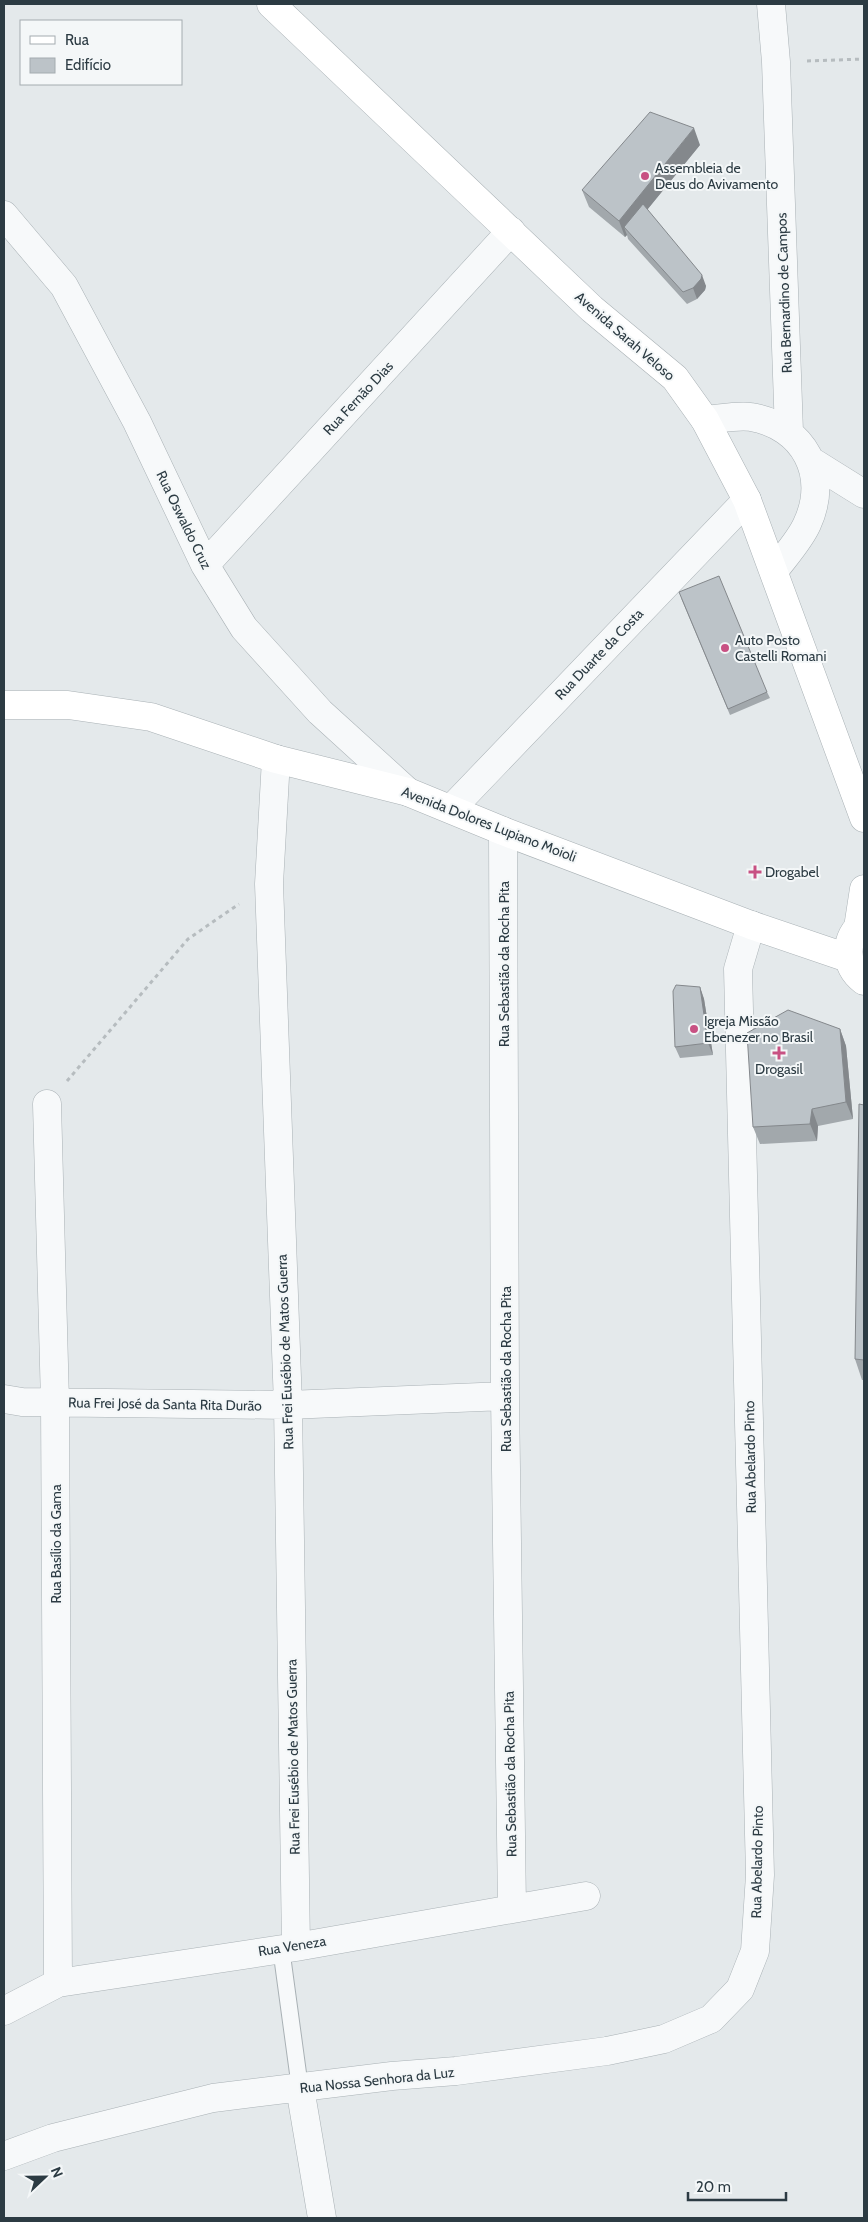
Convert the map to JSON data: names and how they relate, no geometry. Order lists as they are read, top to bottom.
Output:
{
  "streets": {
    "main road": ["Avenida Sarah Veloso", "Avenida Dolores Lupiano Moioli"],
    "street": [
      "Rua Bernardino de Campos",
      "Rua Fernão Dias",
      "Rua Oswaldo Cruz",
      "Rua Duarte da Costa",
      "Rua Sebastião da Rocha Pita",
      "Rua Frei Eusébio de Matos Guerra",
      "Rua Frei José da Santa Rita Durão",
      "Rua Abelardo Pinto",
      "Rua Basílio da Gama",
      "Rua Veneza",
      "Rua Nossa Senhora da Luz"
    ]
  },
  "crossings": [
    ["Avenida Sarah Veloso", "Rua Fernão Dias"],
    ["Avenida Sarah Veloso", "Rua Duarte da Costa"],
    ["Rua Fernão Dias", "Rua Oswaldo Cruz"],
    ["Rua Oswaldo Cruz", "Avenida Dolores Lupiano Moioli"],
    ["Rua Duarte da Costa", "Avenida Dolores Lupiano Moioli"],
    ["Avenida Dolores Lupiano Moioli", "Rua Sebastião da Rocha Pita"],
    ["Avenida Dolores Lupiano Moioli", "Rua Frei Eusébio de Matos Guerra"],
    ["Avenida Dolores Lupiano Moioli", "Rua Abelardo Pinto"],
    ["Rua Sebastião da Rocha Pita", "Rua Frei José da Santa Rita Durão"],
    ["Rua Sebastião da Rocha Pita", "Rua Veneza"],
    ["Rua Frei Eusébio de Matos Guerra", "Rua Frei José da Santa Rita Durão"],
    ["Rua Frei Eusébio de Matos Guerra", "Rua Veneza"],
    ["Rua Frei José da Santa Rita Durão", "Rua Basílio da Gama"],
    ["Rua Abelardo Pinto", "Rua Nossa Senhora da Luz"],
    ["Rua Basílio da Gama", "Rua Veneza"]
  ],
  "places": {
    "other": ["Assembleia de Deus do Avivamento", "Auto Posto Castelli Romani", "Igreja Missão Ebenezer no Brasil"],
    "health": ["Drogabel", "Drogasil"]
  },
  "legend": ["Rua", "Edifício"],
  "scale_bar": "20 m",
  "north": "right"
}
